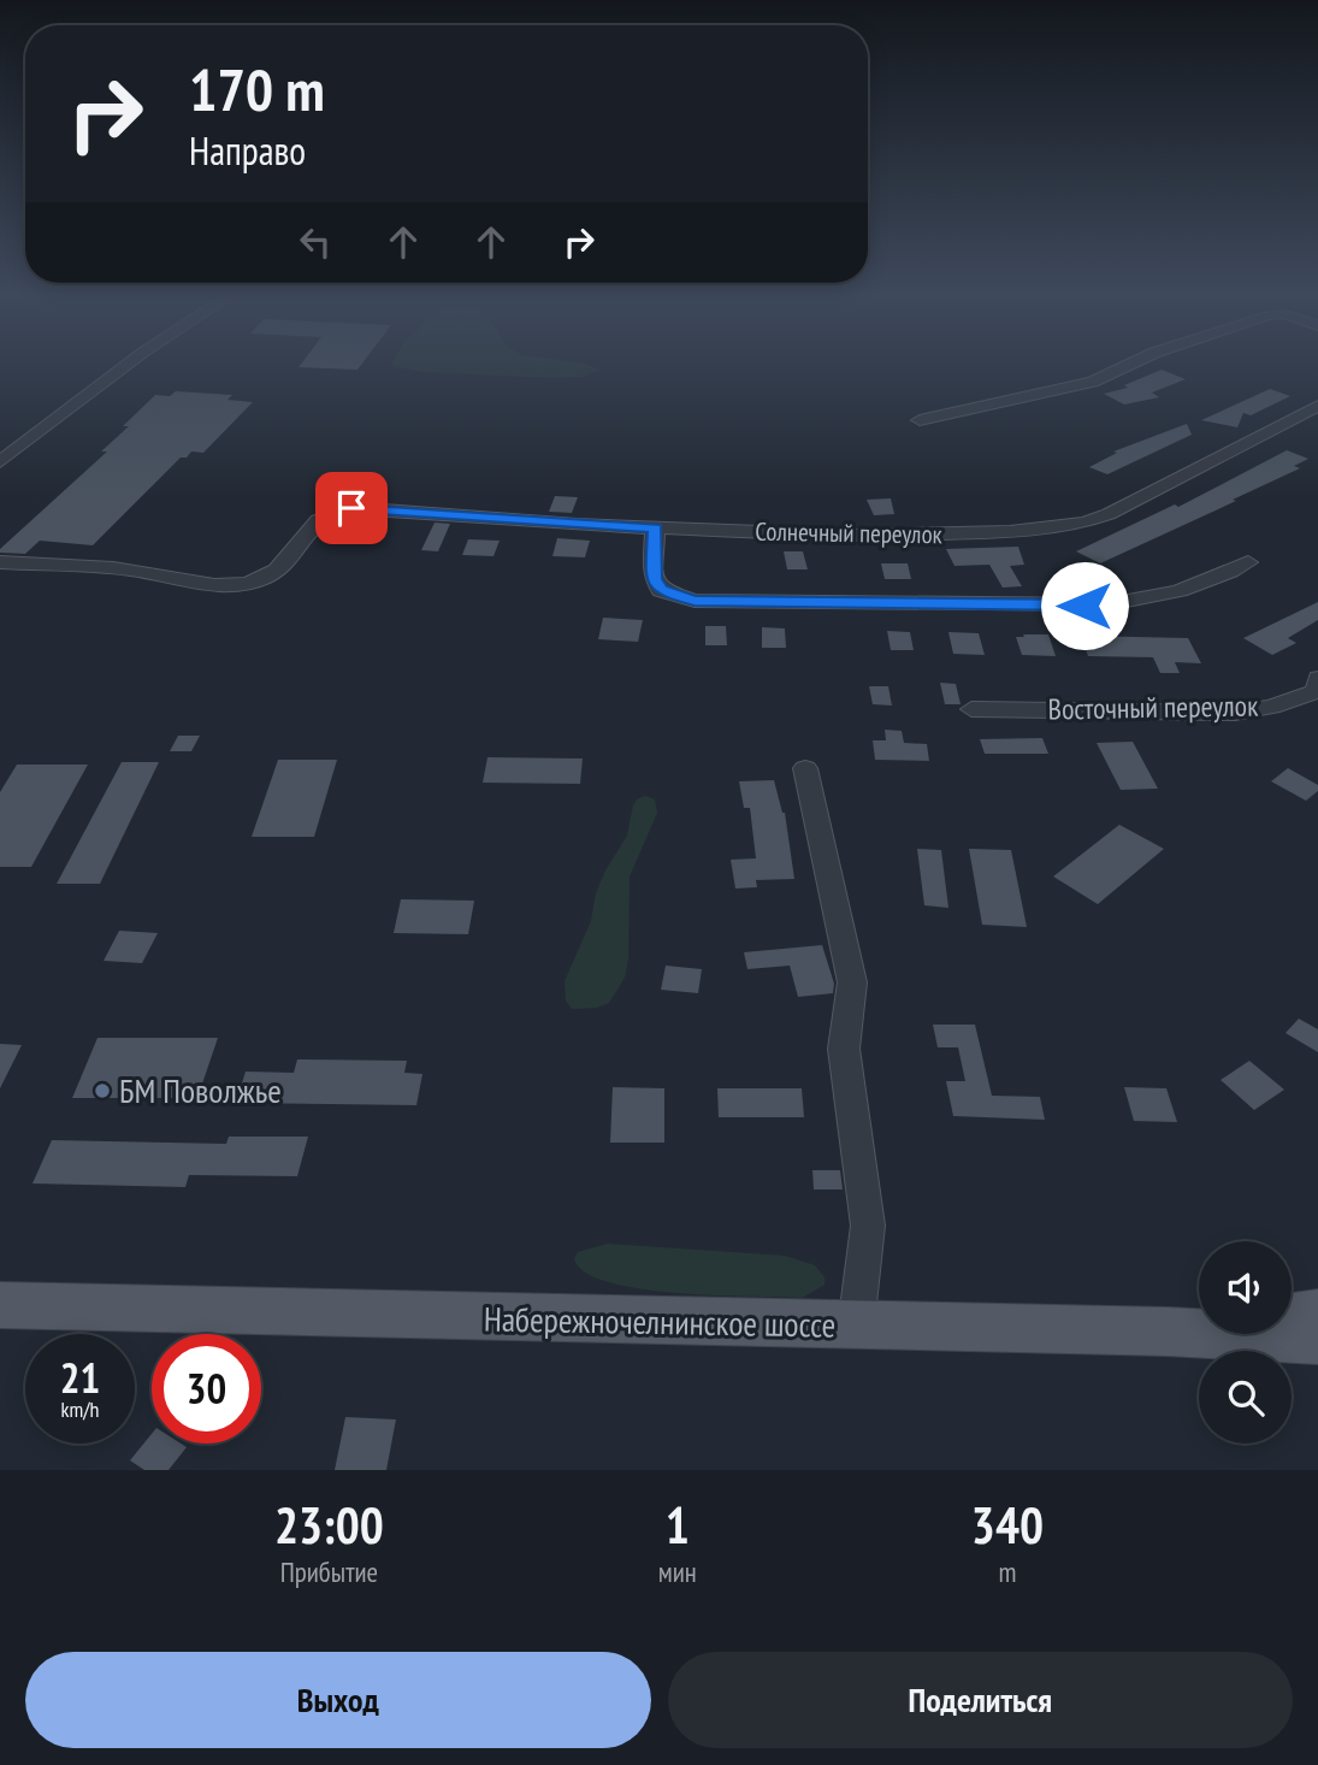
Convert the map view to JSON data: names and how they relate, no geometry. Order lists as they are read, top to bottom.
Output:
{
  "streets": {
    "main road": ["Набережночелнинское шоссе"],
    "street": ["Солнечный переулок", "Восточный переулок"]
  },
  "places": ["БМ Поволжье"],
  "page": {
    "turn": ["170 m", "Направо"],
    "speed": "21 km/h",
    "limit": "30",
    "eta": [
      "23:00",
      "Прибытие",
      "1",
      "мин",
      "340",
      "m"
    ],
    "buttons": ["Выход", "Поделиться"]
  }
}
